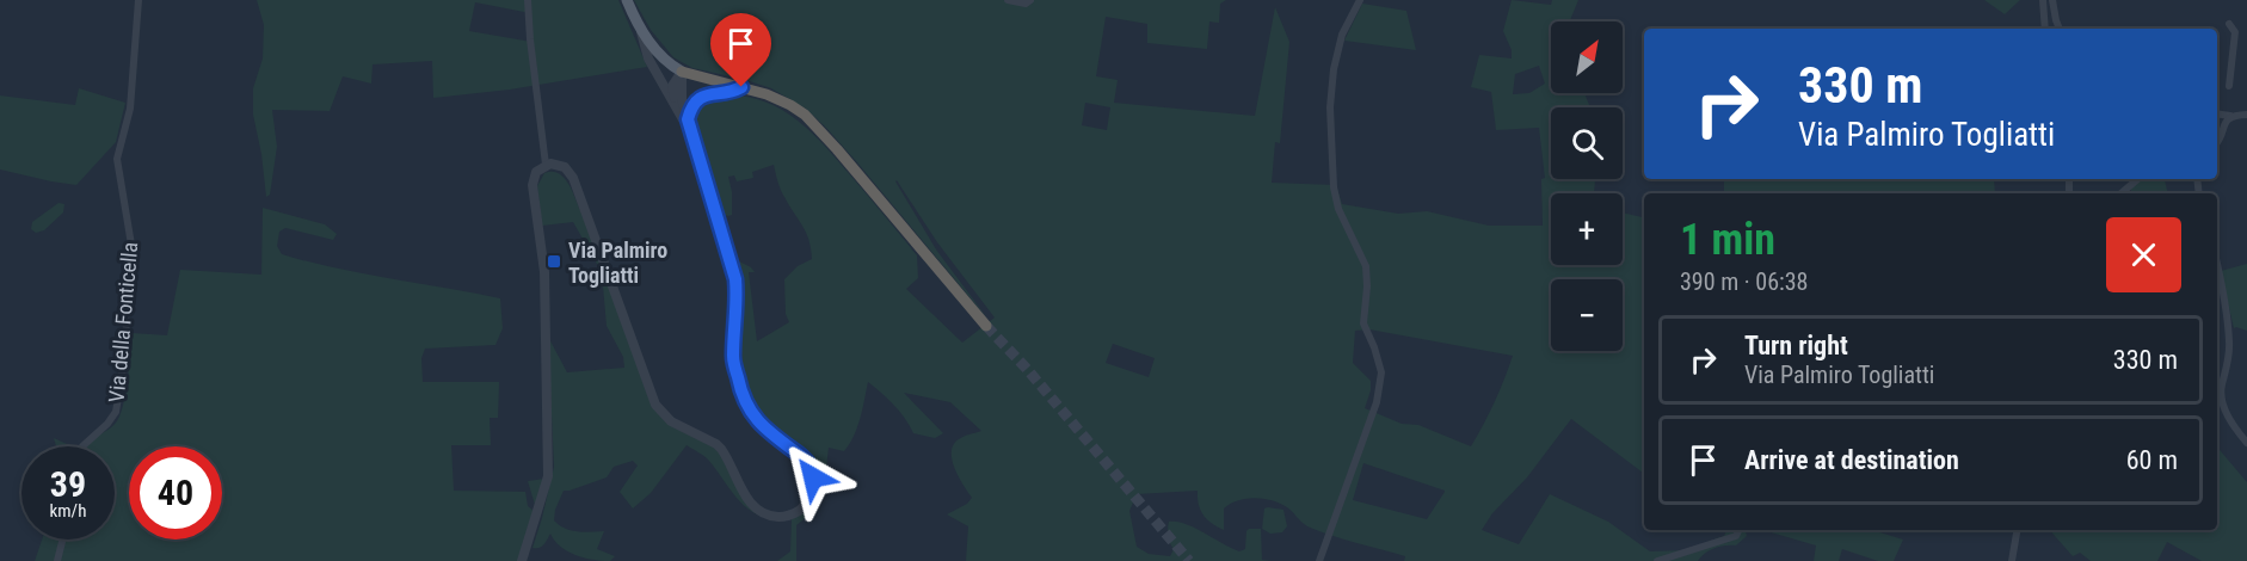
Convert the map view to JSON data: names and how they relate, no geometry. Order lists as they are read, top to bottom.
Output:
{
  "streets": {
    "street": ["Via della Fonticella"]
  },
  "places": {
    "transit": ["Via Palmiro Togliatti"]
  },
  "north": "top right",
  "page": {
    "map_buttons": ["+", "−"],
    "turn": ["330 m", "Via Palmiro Togliatti"],
    "heading": ["1 min", "390 m · 06:38"],
    "list": [
      {
        "name": "Turn right",
        "note": "Via Palmiro Togliatti",
        "value": "330 m"
      },
      {
        "name": "Arrive at destination",
        "value": "60 m"
      }
    ],
    "speed": "39 km/h",
    "limit": "40"
  }
}
